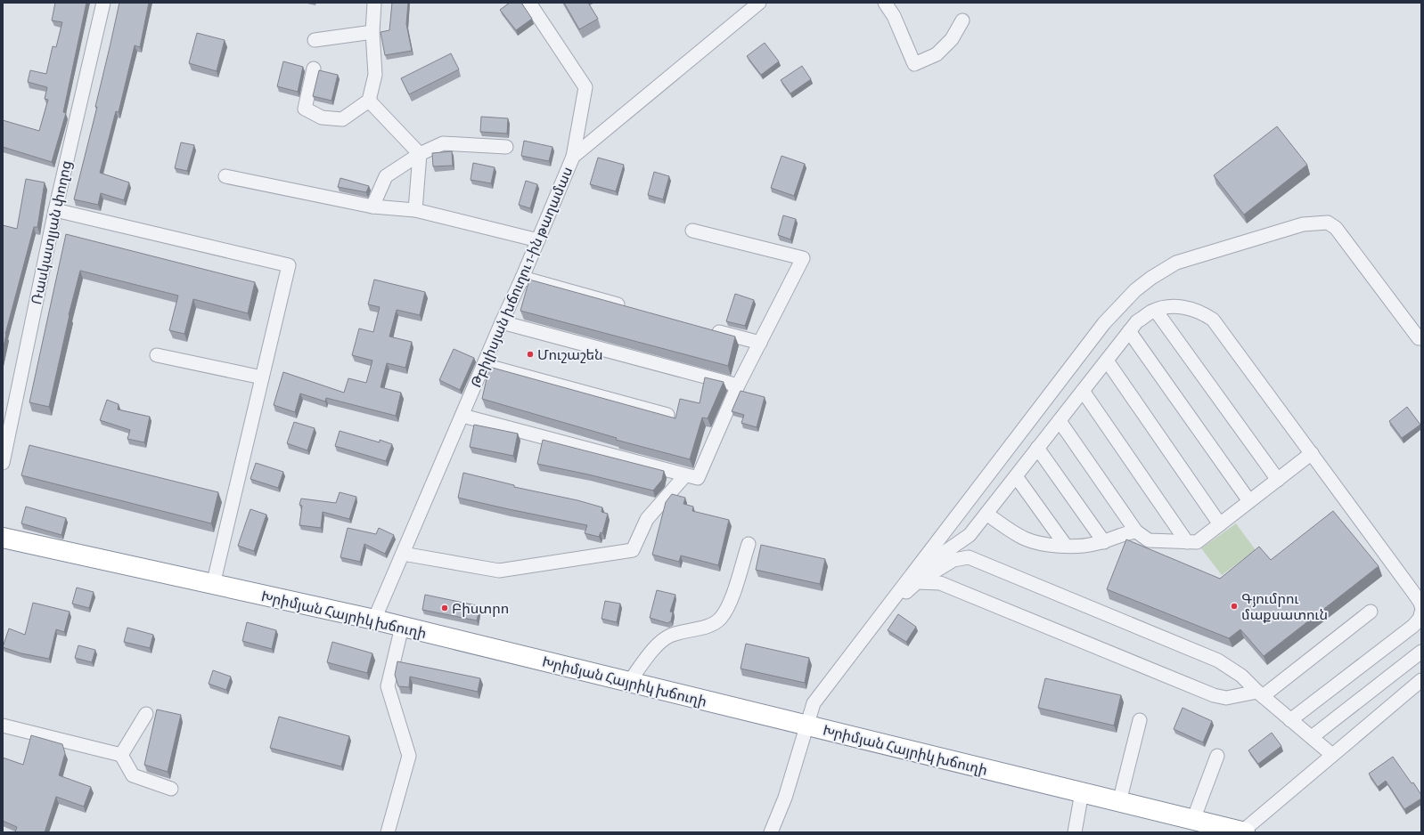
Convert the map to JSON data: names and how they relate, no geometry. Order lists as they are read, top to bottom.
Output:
{
  "streets": {
    "highway": ["Խրիմյան Հայրիկ խճուղի"],
    "street": ["Ռասկատլյան փողոց", "Թբիլիսյան խճուղու 1-ին թաղամաս"]
  },
  "crossings": [
    ["Թբիլիսյան խճուղու 1-ին թաղամաս", "Խրիմյան Հայրիկ խճուղի"]
  ],
  "places": ["Մուշաշեն", "Գյումրու մաքսատուն", "Բիստրո"]
}
